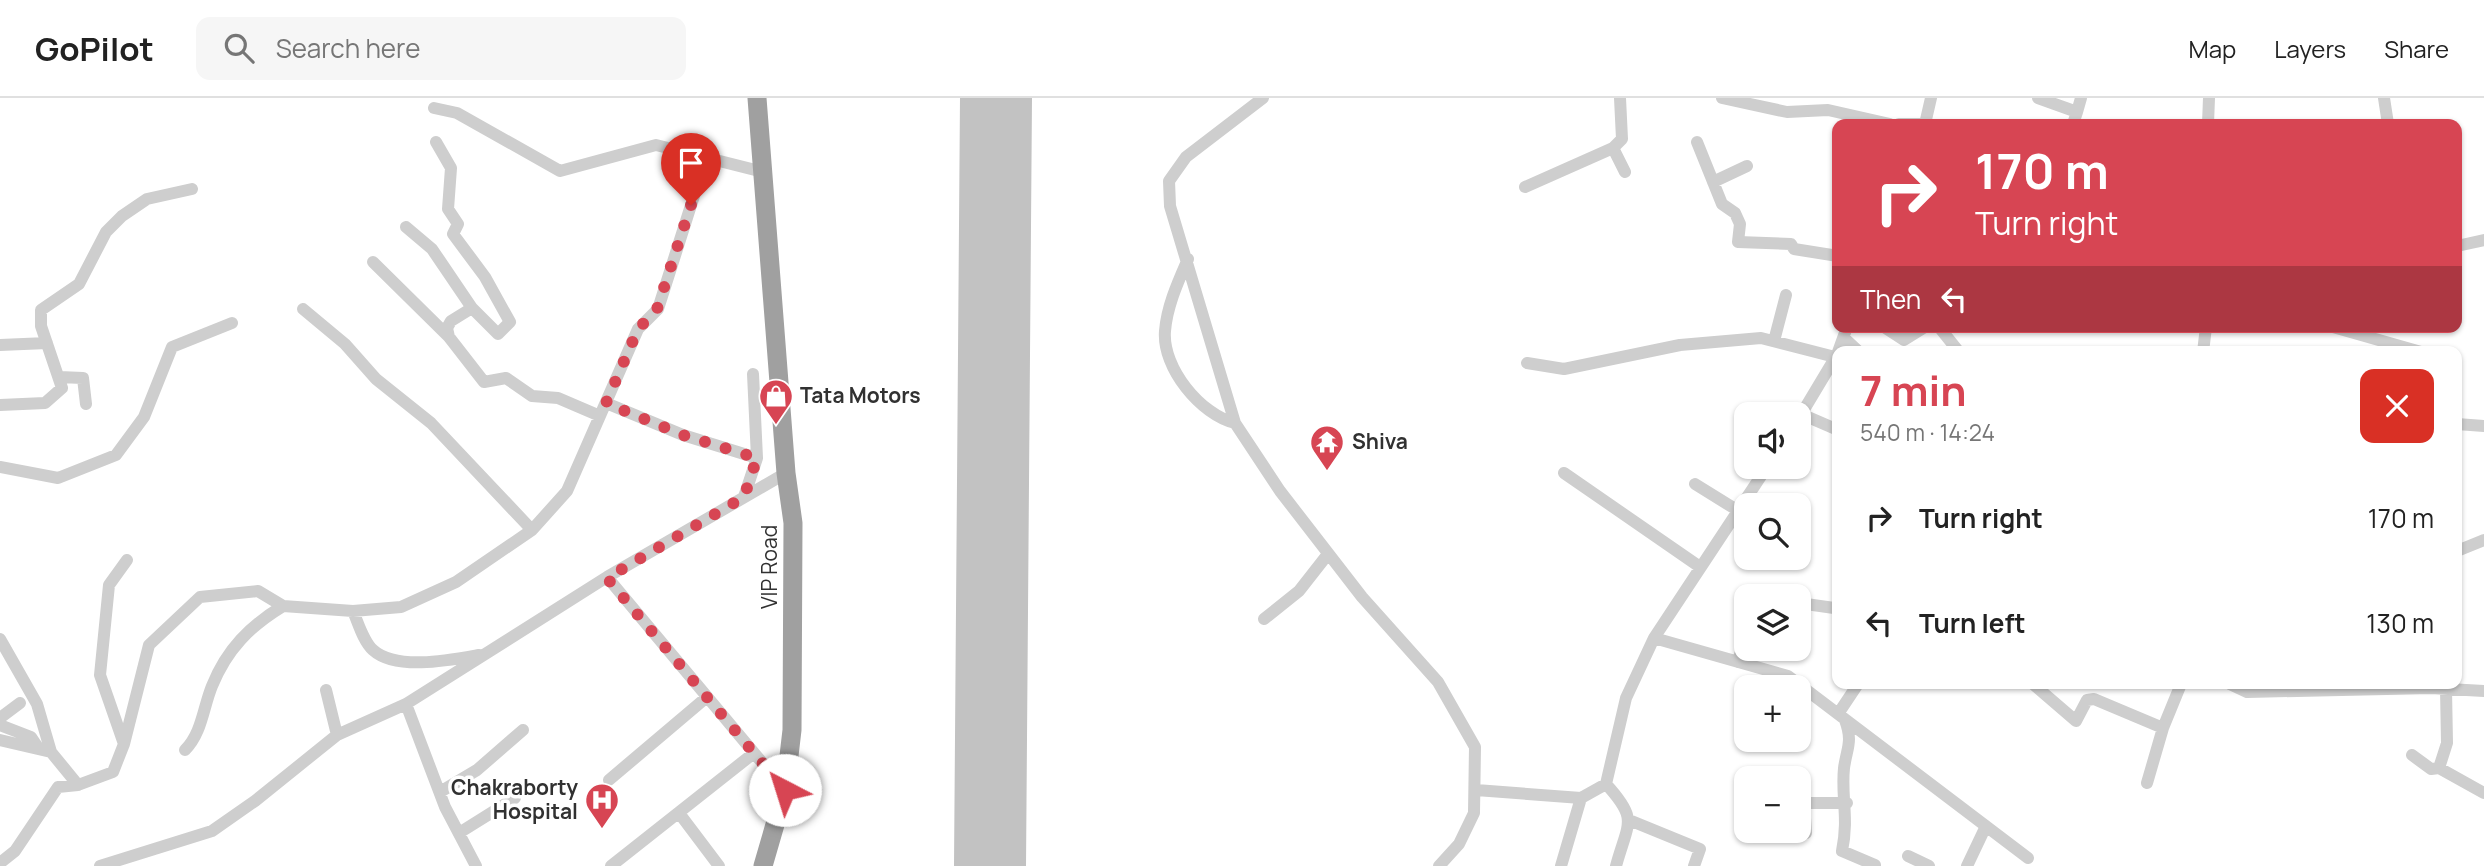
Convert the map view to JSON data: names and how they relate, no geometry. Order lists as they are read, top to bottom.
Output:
{
  "streets": {
    "highway": ["VIP Road"]
  },
  "places": {
    "shop": ["Tata Motors"],
    "temple": ["Shiva"],
    "hospital": ["Chakraborty Hospital"]
  },
  "page": {
    "header": "GoPilot",
    "search": "Search here",
    "nav": ["Map", "Layers", "Share"],
    "turn": ["170 m", "Turn right"],
    "then": "Then",
    "heading": ["7 min", "540 m · 14:24"],
    "map_buttons": ["+", "−"],
    "list": [
      {
        "name": "Turn right",
        "value": "170 m"
      },
      {
        "name": "Turn left",
        "value": "130 m"
      }
    ]
  }
}
